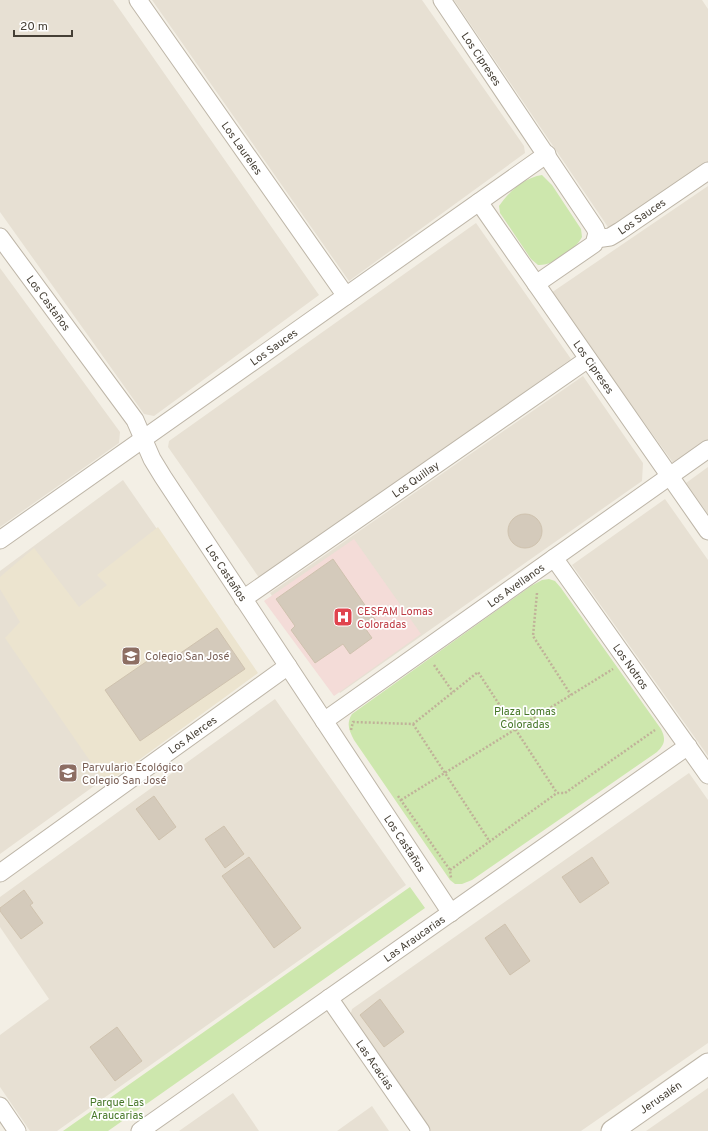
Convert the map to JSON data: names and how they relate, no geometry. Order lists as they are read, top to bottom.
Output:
{
  "streets": {
    "street": [
      "Los Cipreses",
      "Los Laureles",
      "Los Sauces",
      "Los Castaños",
      "Los Quillay",
      "Los Avellanos",
      "Los Notros",
      "Los Alerces",
      "Las Araucarias",
      "Las Acacias",
      "Jerusalén"
    ]
  },
  "crossings": [
    ["Los Cipreses", "Los Sauces"],
    ["Los Cipreses", "Los Quillay"],
    ["Los Cipreses", "Los Avellanos"],
    ["Los Laureles", "Los Sauces"],
    ["Los Sauces", "Los Castaños"],
    ["Los Castaños", "Los Quillay"],
    ["Los Castaños", "Los Avellanos"],
    ["Los Castaños", "Los Alerces"],
    ["Los Castaños", "Las Araucarias"],
    ["Los Avellanos", "Los Notros"],
    ["Los Notros", "Las Araucarias"],
    ["Las Araucarias", "Las Acacias"]
  ],
  "parks": ["Plaza Lomas Coloradas", "Parque Las Araucarias"],
  "places": {
    "hospital": ["CESFAM Lomas Coloradas"],
    "school or university": ["Colegio San José", "Parvulario Ecológico Colegio San José"]
  },
  "scale_bar": "20 m"
}
